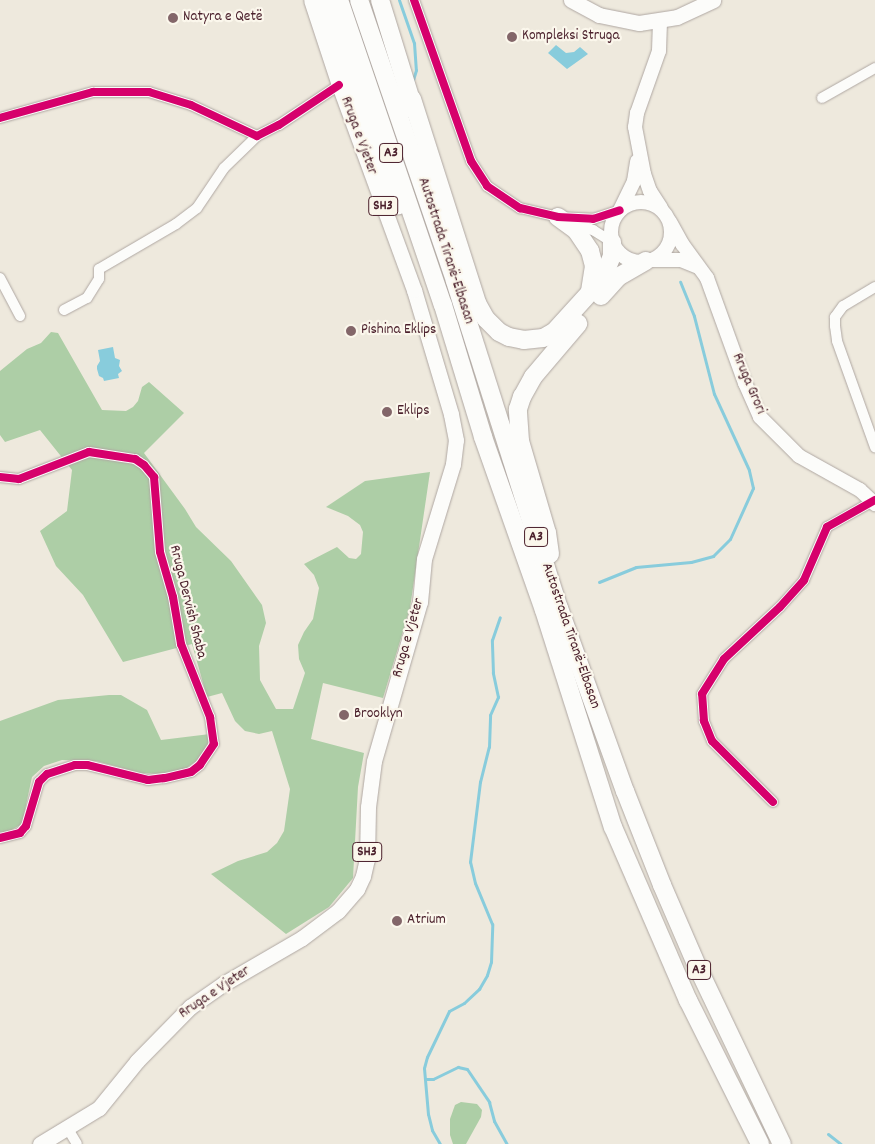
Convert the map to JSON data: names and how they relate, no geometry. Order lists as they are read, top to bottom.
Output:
{
  "streets": {
    "highway": ["A3", "Autostrada Tiranë-Elbasan"],
    "main road": ["Rruga e Vjeter", "SH3", "Rruga Grori"],
    "street": ["Rruga Dervish Shaba"]
  },
  "places": [
    "Natyra e Qetë",
    "Kompleksi Struga",
    "Pishina Eklips",
    "Eklips",
    "Brooklyn",
    "Atrium"
  ]
}
